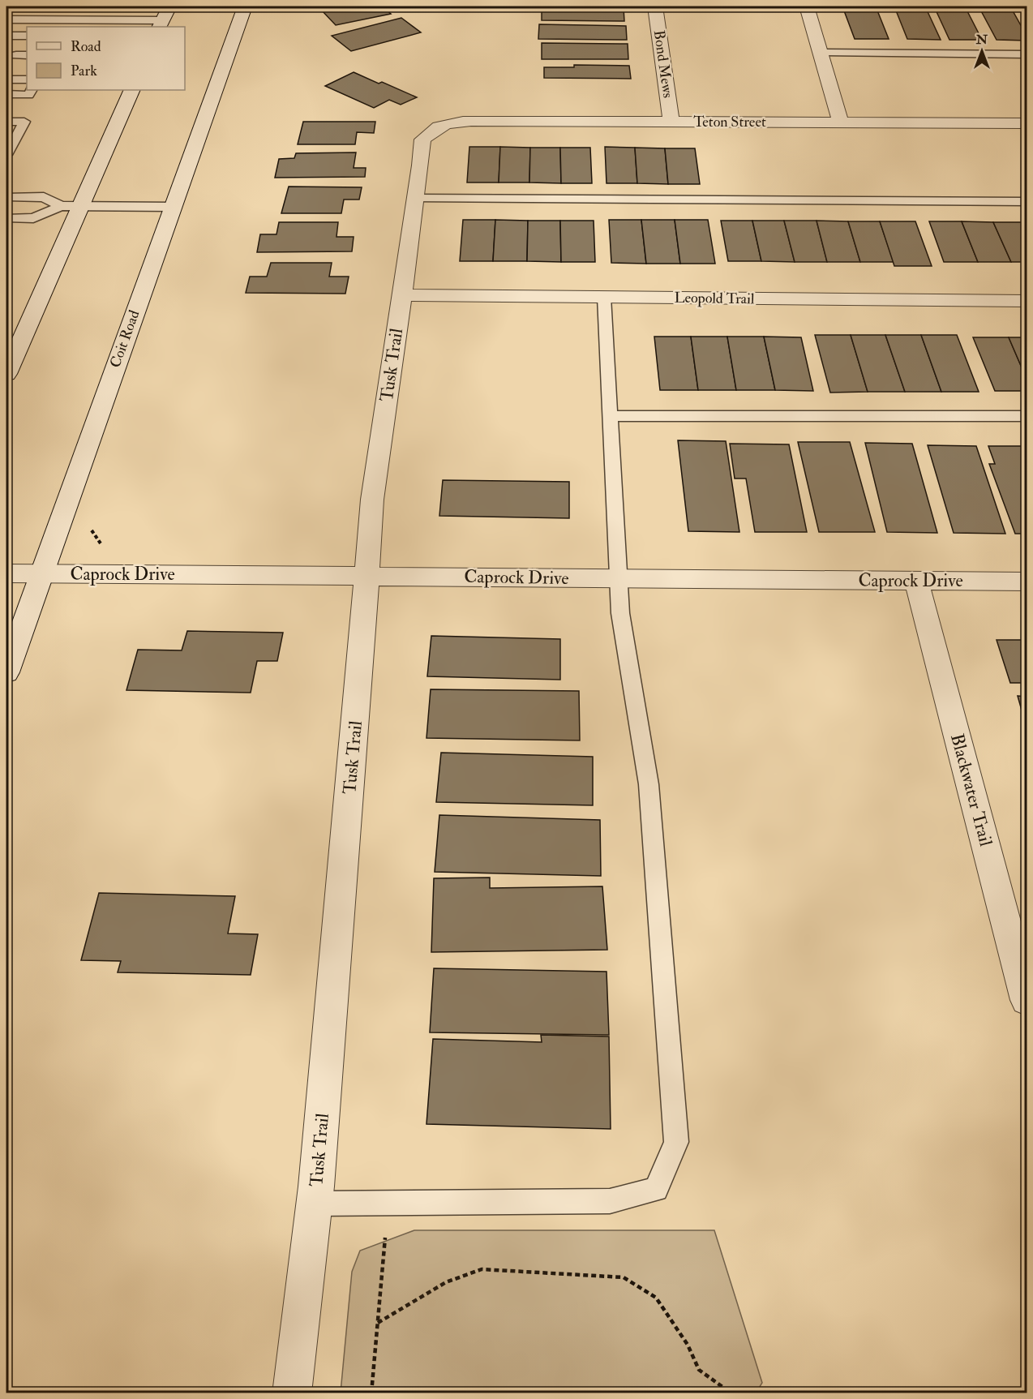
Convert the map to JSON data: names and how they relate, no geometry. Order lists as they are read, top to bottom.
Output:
{
  "streets": {
    "street": [
      "Bond Mews",
      "Teton Street",
      "Leopold Trail",
      "Coit Road",
      "Tusk Trail",
      "Caprock Drive",
      "Blackwater Trail"
    ]
  },
  "crossings": [
    ["Bond Mews", "Teton Street"],
    ["Teton Street", "Tusk Trail"],
    ["Leopold Trail", "Tusk Trail"],
    ["Coit Road", "Caprock Drive"],
    ["Tusk Trail", "Caprock Drive"],
    ["Caprock Drive", "Blackwater Trail"]
  ],
  "legend": ["Road", "Park"],
  "north": "top"
}
